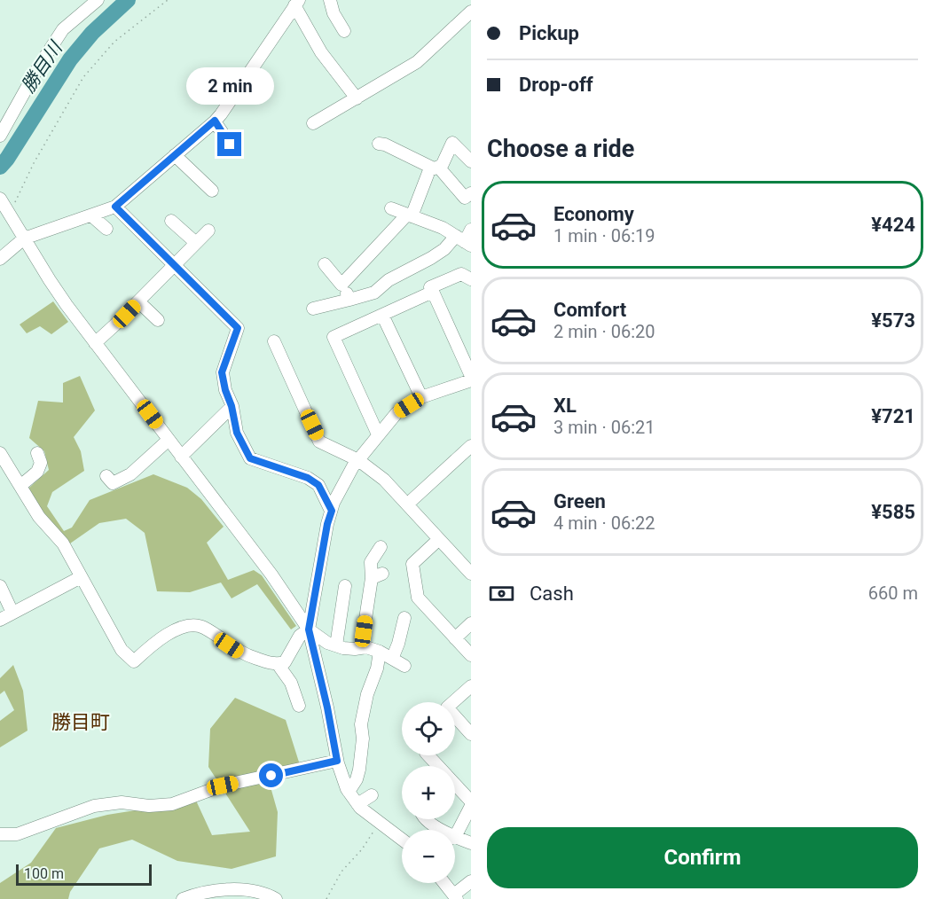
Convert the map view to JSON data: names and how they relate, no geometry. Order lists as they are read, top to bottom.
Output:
{
  "districts": ["勝目町"],
  "water": ["勝目川"],
  "scale_bar": "100 m",
  "page": {
    "banner": ["Pickup", "Drop-off"],
    "bubble": "2 min",
    "heading": "Choose a ride",
    "list": [
      {
        "name": "Economy",
        "note": "1 min · 06:19",
        "value": "¥424"
      },
      {
        "name": "Comfort",
        "note": "2 min · 06:20",
        "value": "¥573"
      },
      {
        "name": "XL",
        "note": "3 min · 06:21",
        "value": "¥721"
      },
      {
        "name": "Green",
        "note": "4 min · 06:22",
        "value": "¥585"
      }
    ],
    "pay": ["Cash", "660 m"],
    "map_buttons": ["+", "−"],
    "buttons": "Confirm",
    "scale": "100 m"
  }
}
